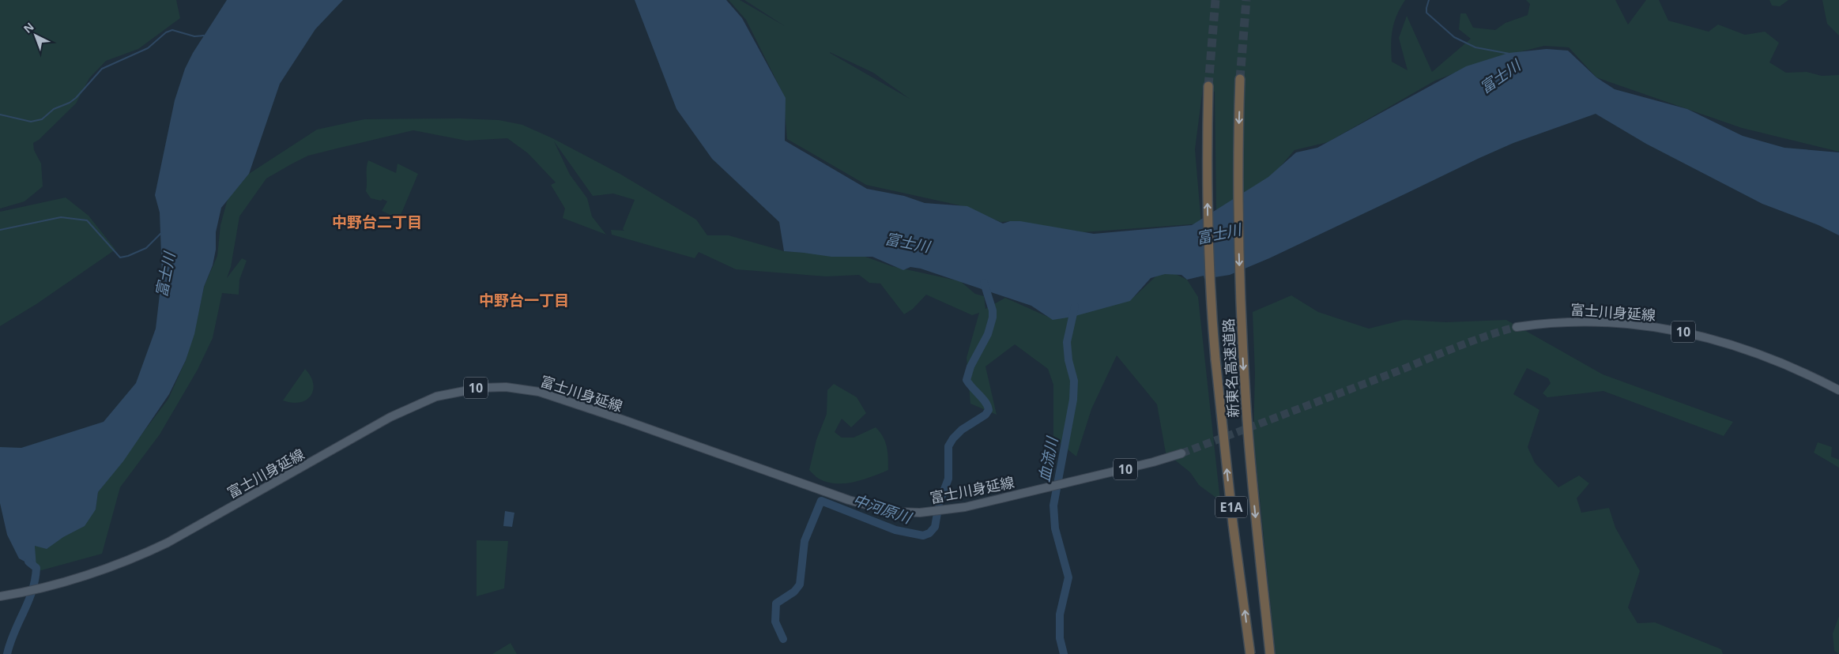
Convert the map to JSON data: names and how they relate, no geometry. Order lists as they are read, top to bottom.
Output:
{
  "streets": {
    "highway": ["新東名高速道路", "E1A"],
    "main road": ["富士川身延線", "10"]
  },
  "districts": ["中野台二丁目", "中野台一丁目"],
  "water": ["富士川", "血流川", "中河原川"],
  "north": "top left"
}
